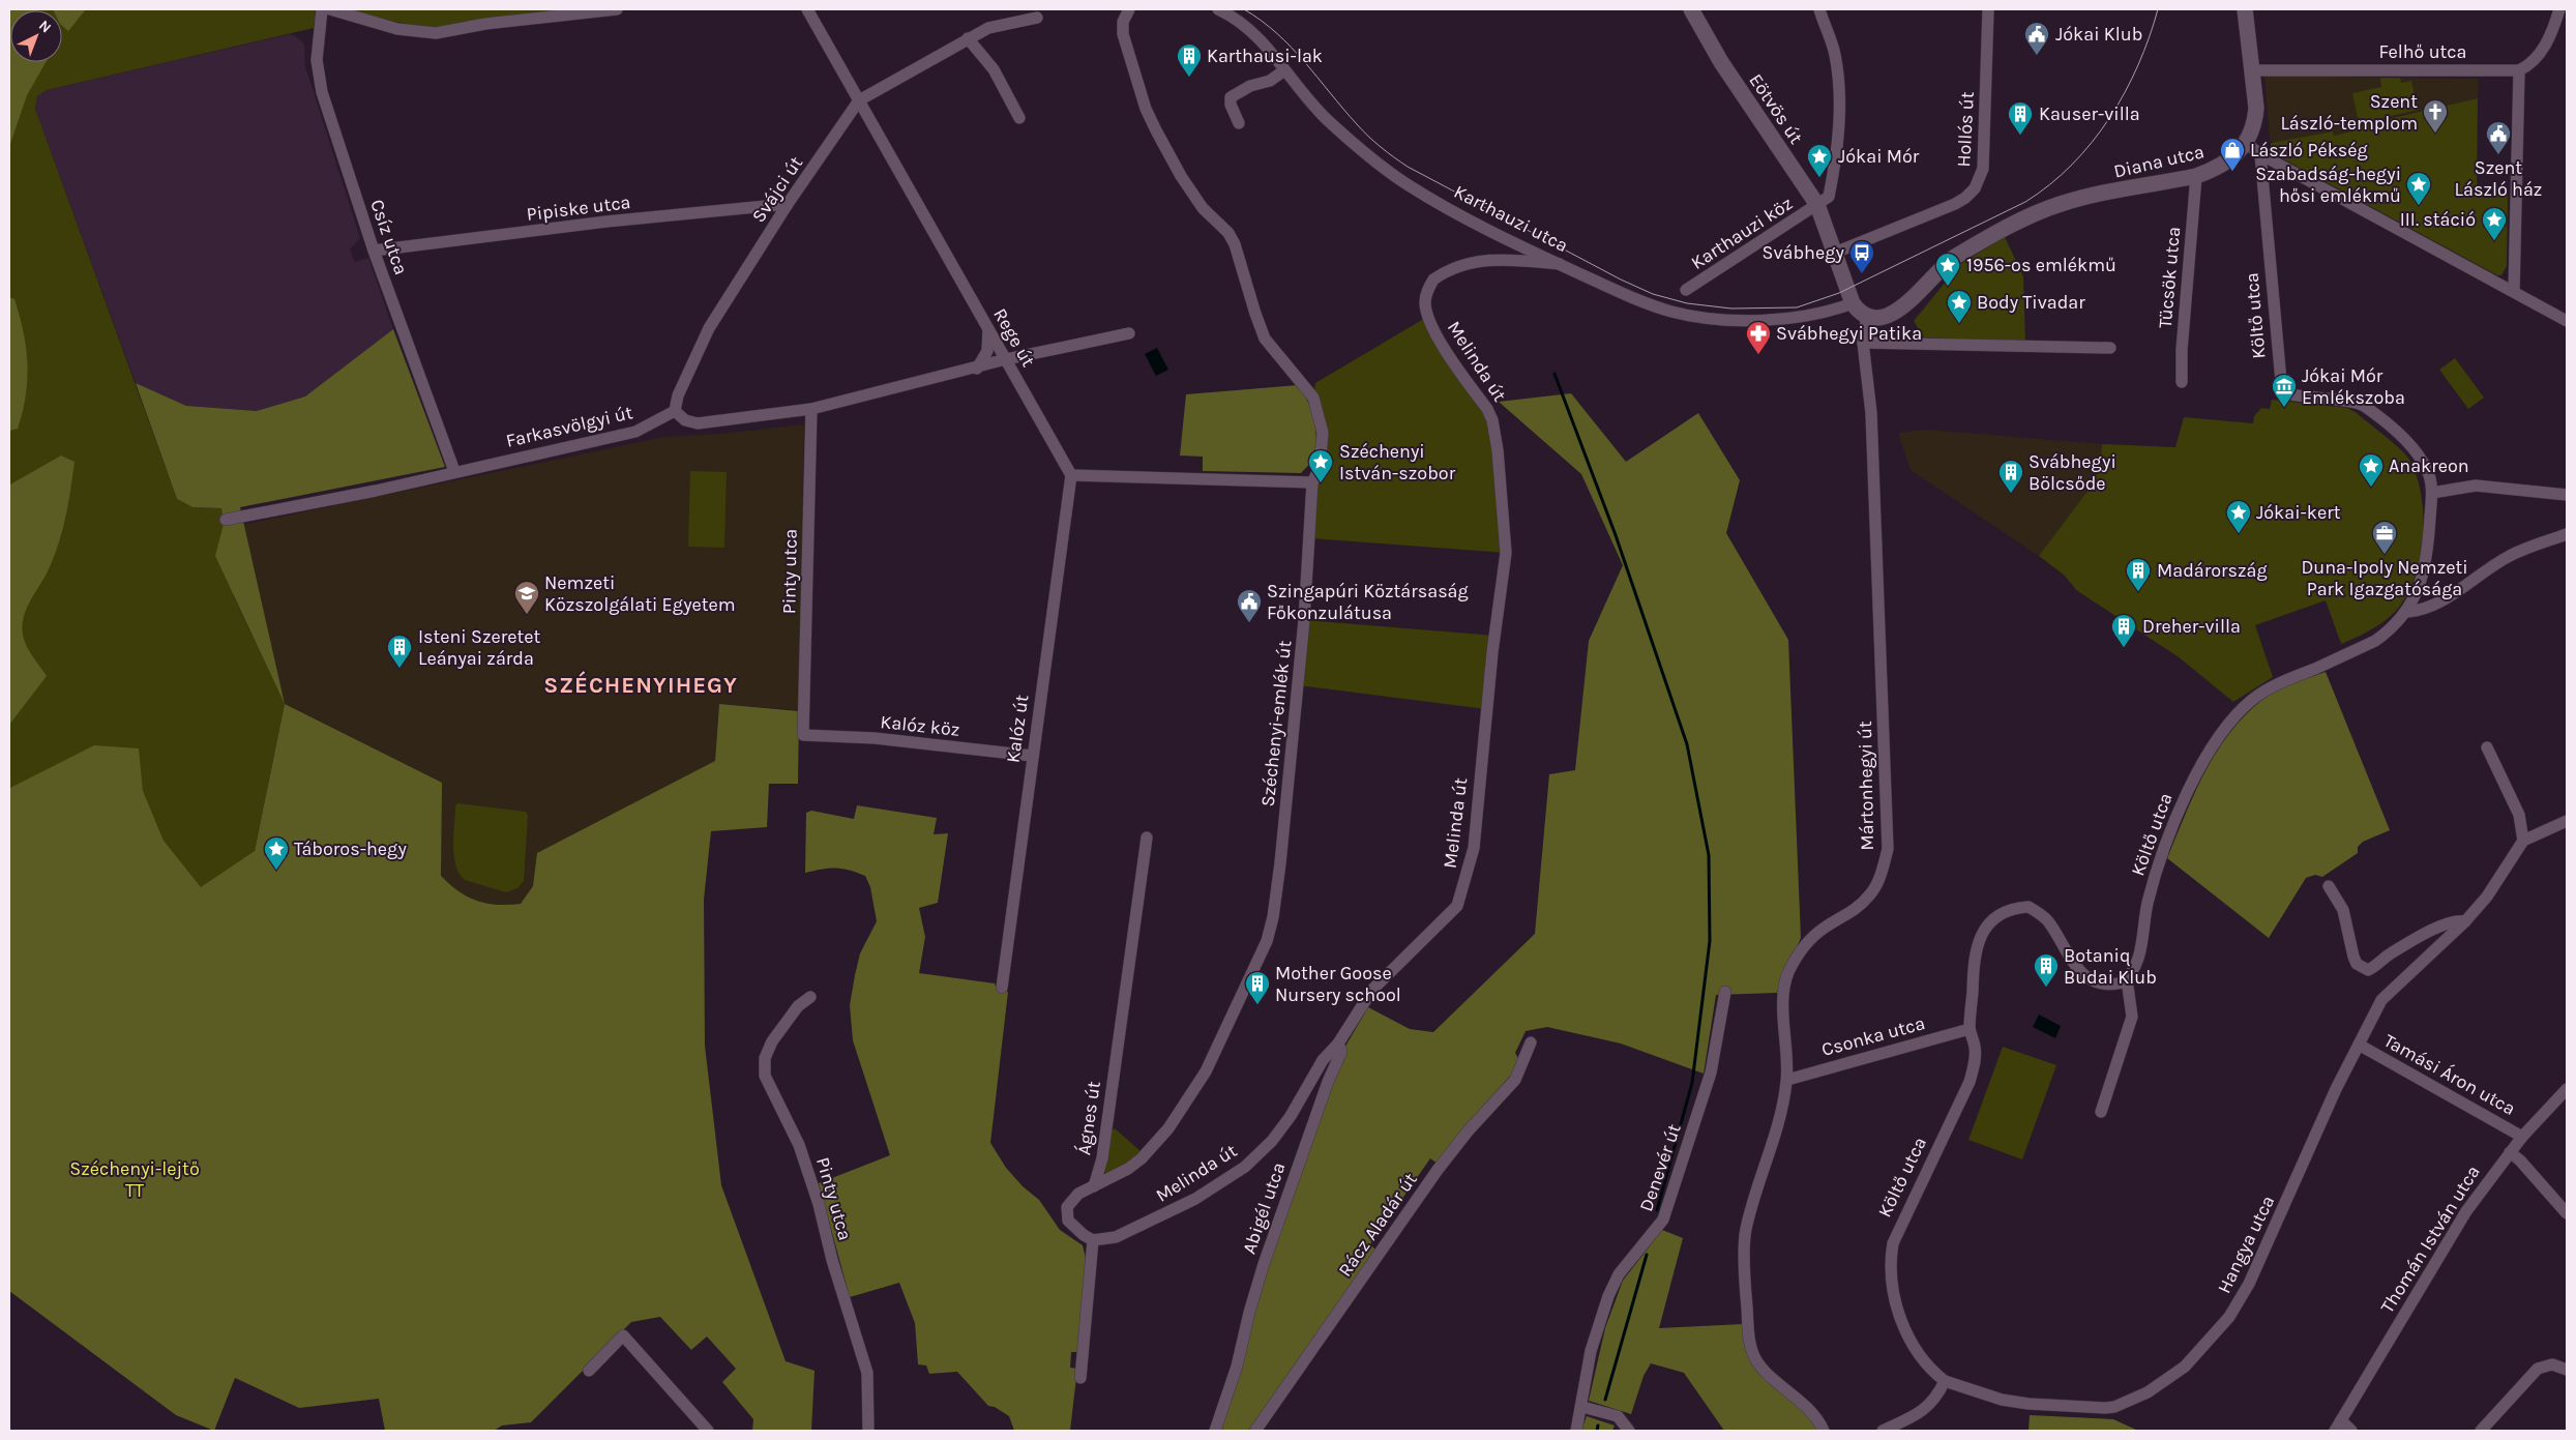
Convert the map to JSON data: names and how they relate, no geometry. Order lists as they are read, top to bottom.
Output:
{
  "streets": {
    "street": [
      "Felhő utca",
      "Eötvös út",
      "Hollós út",
      "Diana utca",
      "Svájci út",
      "Pipiske utca",
      "Karthauzi utca",
      "Karthauzi köz",
      "Csíz utca",
      "Tücsök utca",
      "Költő utca",
      "Rege út",
      "Melinda út",
      "Farkasvölgyi út",
      "Pinty utca",
      "Széchenyi-emlék út",
      "Kalóz köz",
      "Kalóz út",
      "Mártonhegyi út",
      "Csonka utca",
      "Tamási Áron utca",
      "Ágnes út",
      "Denevér út",
      "Abigél utca",
      "Rácz Aladár út",
      "Thomán István utca",
      "Hangya utca"
    ]
  },
  "crossings": [
    ["Eötvös út", "Hollós út"],
    ["Eötvös út", "Karthauzi utca"],
    ["Eötvös út", "Karthauzi köz"],
    ["Diana utca", "Tücsök utca"],
    ["Svájci út", "Pipiske utca"],
    ["Svájci út", "Rege út"],
    ["Svájci út", "Farkasvölgyi út"],
    ["Pipiske utca", "Csíz utca"],
    ["Karthauzi utca", "Melinda út"],
    ["Csíz utca", "Farkasvölgyi út"],
    ["Költő utca", "Csonka utca"],
    ["Költő utca", "Hangya utca"],
    ["Rege út", "Kalóz út"],
    ["Melinda út", "Abigél utca"],
    ["Pinty utca", "Kalóz köz"],
    ["Széchenyi-emlék út", "Ágnes út"],
    ["Kalóz köz", "Kalóz út"],
    ["Mártonhegyi út", "Csonka utca"],
    ["Tamási Áron utca", "Thomán István utca"],
    ["Tamási Áron utca", "Hangya utca"]
  ],
  "districts": ["SZÉCHENYIHEGY"],
  "parks": ["Széchenyi-lejtő TT"],
  "places": {
    "public building": ["Jókai Klub", "Szent László ház", "Szingapúri Köztársaság Főkonzulátusa"],
    "building": [
      "Karthausi-lak",
      "Kauser-villa",
      "Svábhegyi Bölcsőde",
      "Madárország",
      "Dreher-villa",
      "Isteni Szeretet Leányai zárda",
      "Botaniq Budai Klub",
      "Mother Goose Nursery school"
    ],
    "church": ["Szent László-templom"],
    "shop": ["László Pékség"],
    "place": [
      "Jókai Mór",
      "Szabadság-hegyi hősi emlékmű",
      "III. stáció",
      "1956-os emlékmű",
      "Body Tivadar",
      "Széchenyi István-szobor",
      "Anakreon",
      "Jókai-kert",
      "Táboros-hegy"
    ],
    "bus stop": ["Svábhegy"],
    "pharmacy": ["Svábhegyi Patika"],
    "museum": ["Jókai Mór Emlékszoba"],
    "office": ["Duna-Ipoly Nemzeti Park Igazgatósága"],
    "school or university": ["Nemzeti Közszolgálati Egyetem"]
  },
  "north": "top right"
}
